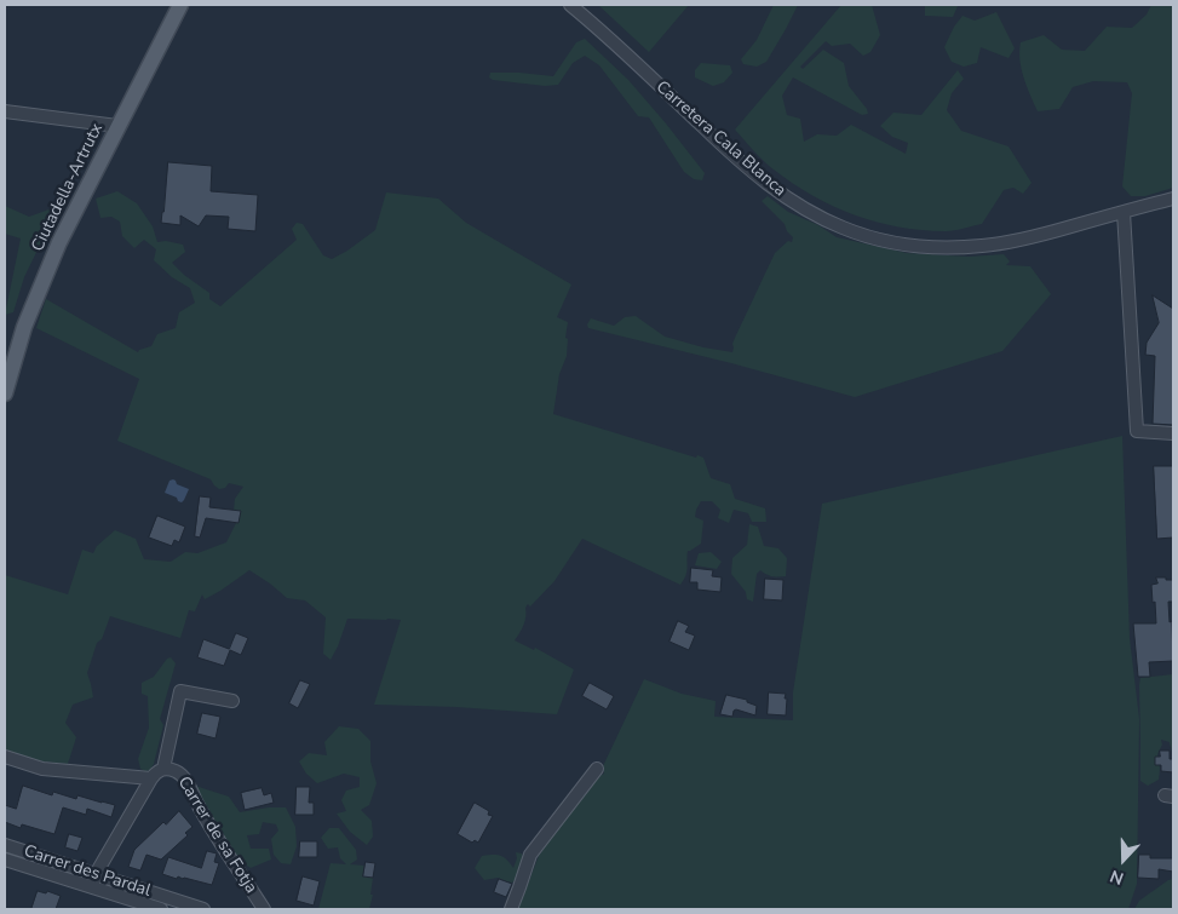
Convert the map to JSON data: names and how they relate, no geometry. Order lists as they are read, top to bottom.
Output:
{
  "streets": {
    "main road": ["Ciutadella-Artrutx"],
    "street": ["Carretera Cala Blanca", "Carrer de sa Fotja", "Carrer des Pardal"]
  },
  "crossings": [
    ["Carrer de sa Fotja", "Carrer des Pardal"]
  ],
  "north": "bottom"
}
